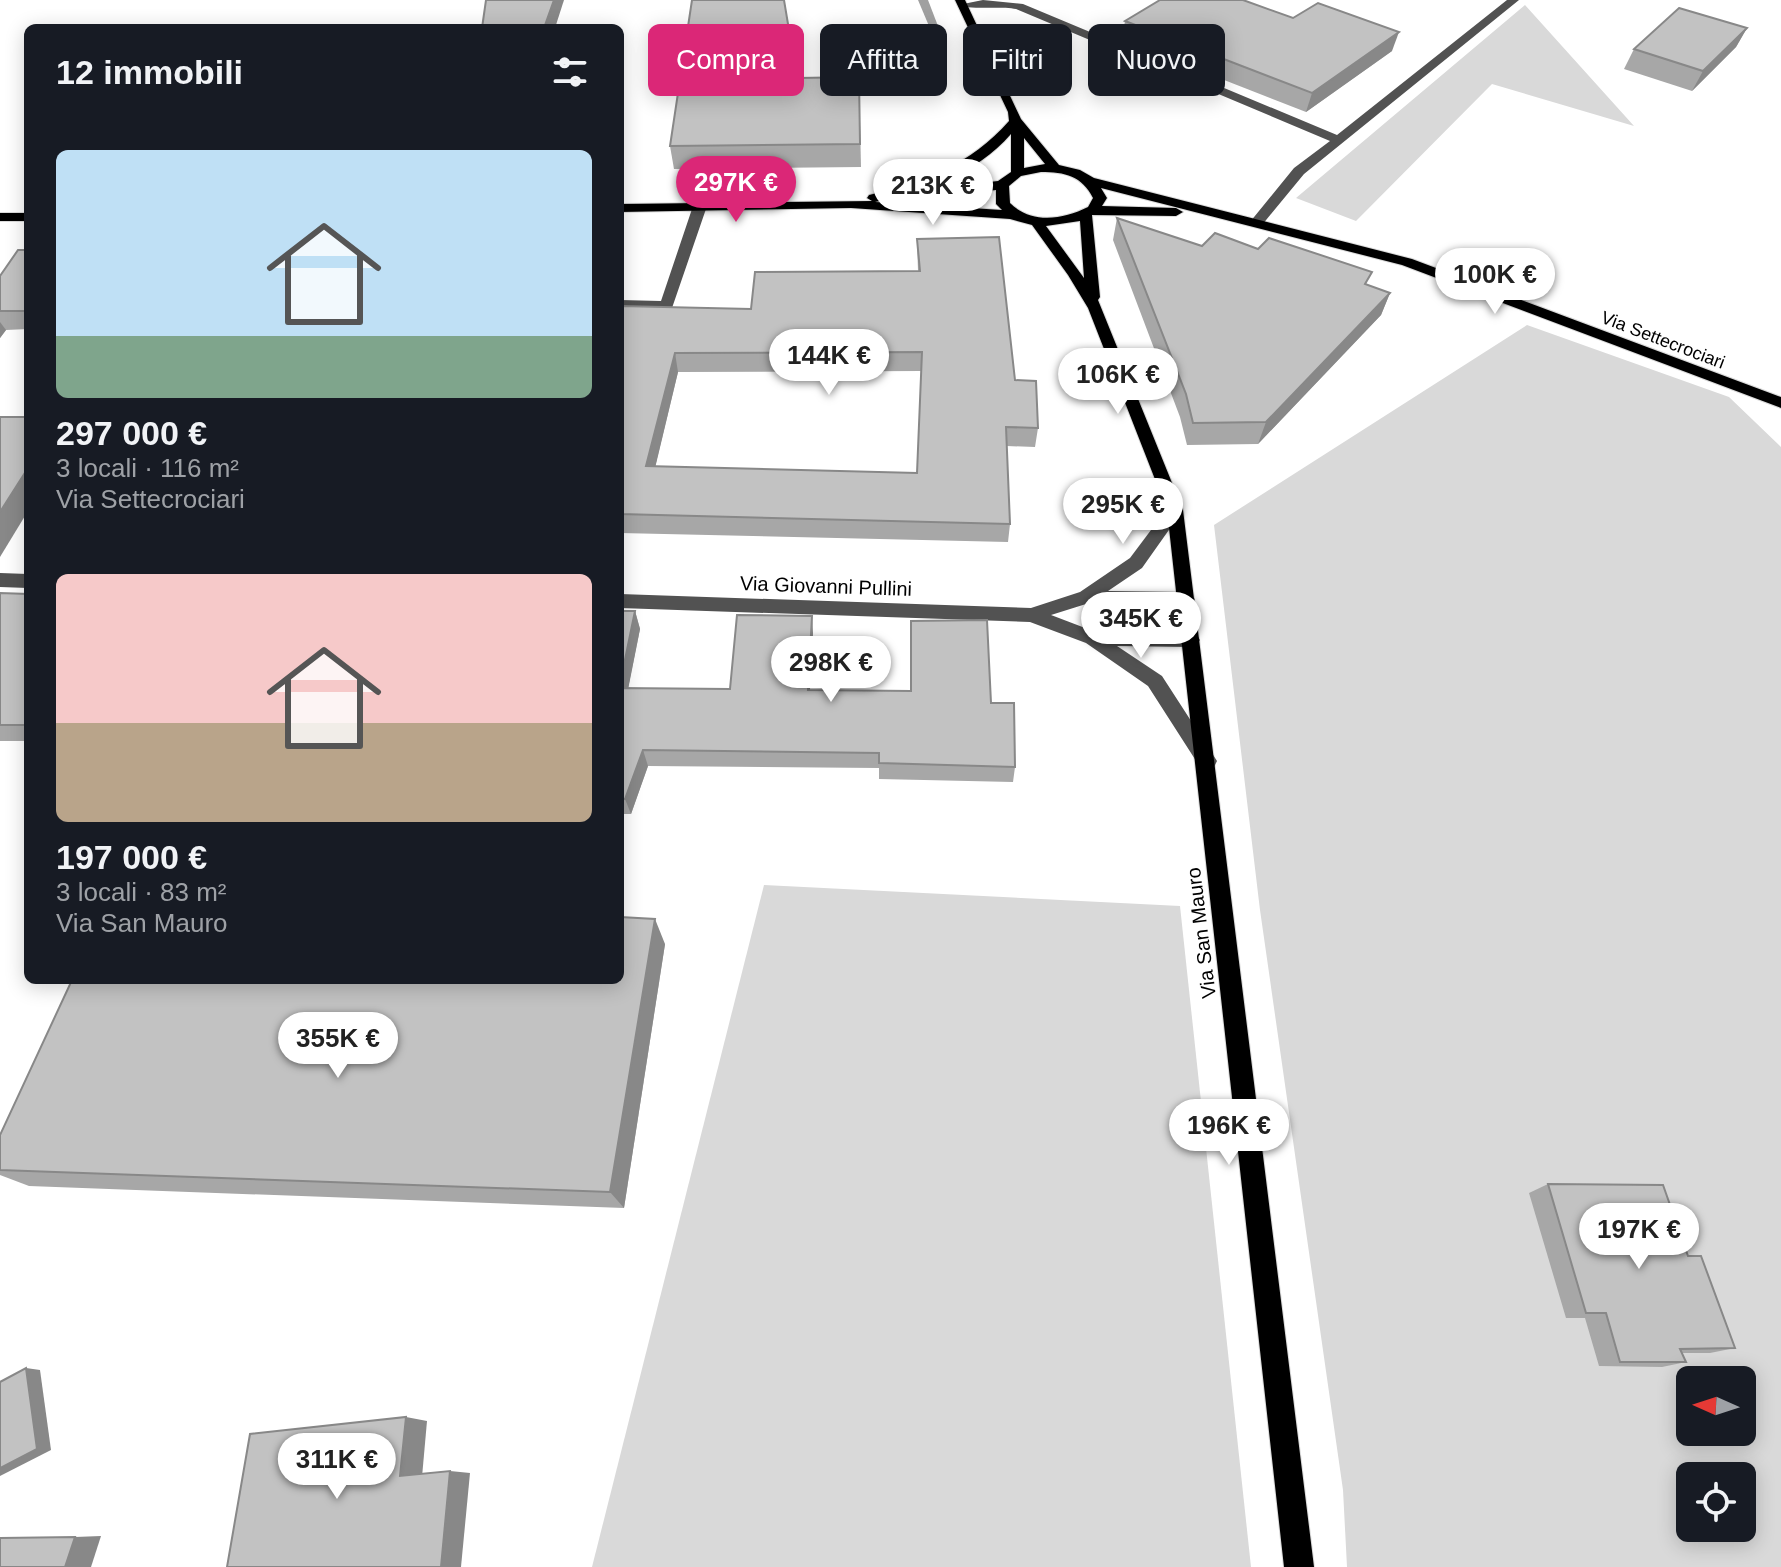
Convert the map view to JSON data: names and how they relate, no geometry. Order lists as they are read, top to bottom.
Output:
{
  "streets": {
    "main road": ["Via Settecrociari", "Via San Mauro"],
    "street": ["Via Giovanni Pullini"]
  },
  "crossings": [
    ["Via Settecrociari", "Via San Mauro"],
    ["Via Giovanni Pullini", "Via San Mauro"]
  ],
  "north": "left",
  "page": {
    "chip": [
      "Compra",
      "Affitta",
      "Filtri",
      "Nuovo"
    ],
    "heading": "12 immobili",
    "list": [
      {
        "name": "297 000 €",
        "note": "3 locali · 116 m² · Via Settecrociari"
      },
      {
        "name": "197 000 €",
        "note": "3 locali · 83 m² · Via San Mauro"
      }
    ],
    "price": [
      "297K €",
      "213K €",
      "100K €",
      "144K €",
      "106K €",
      "295K €",
      "345K €",
      "298K €",
      "355K €",
      "196K €",
      "197K €",
      "311K €"
    ]
  }
}
